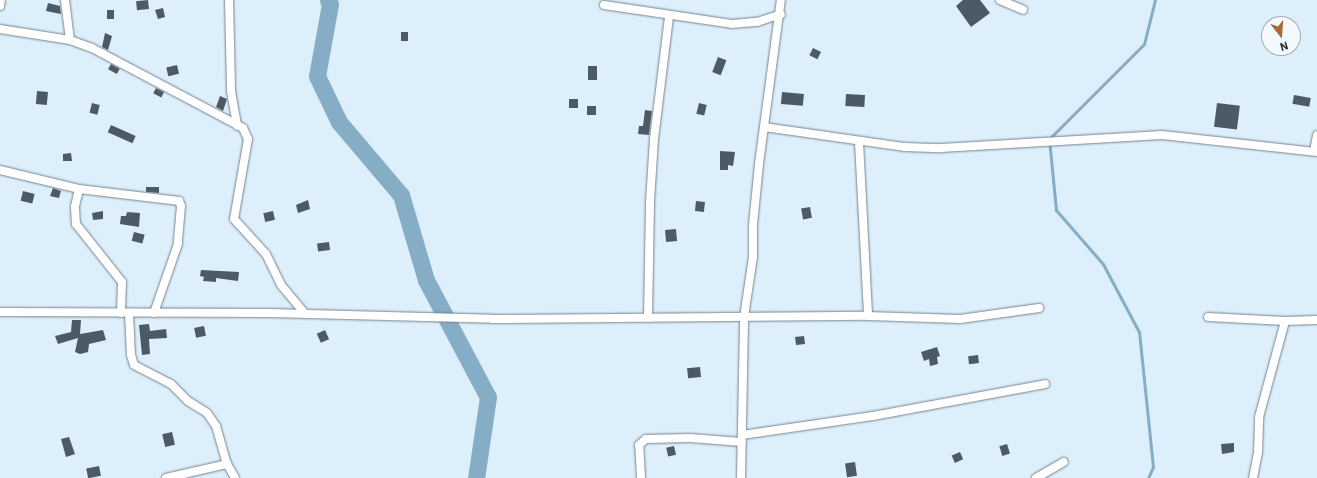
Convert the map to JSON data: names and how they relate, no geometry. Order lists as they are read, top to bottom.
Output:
{
  "north": "bottom"
}
